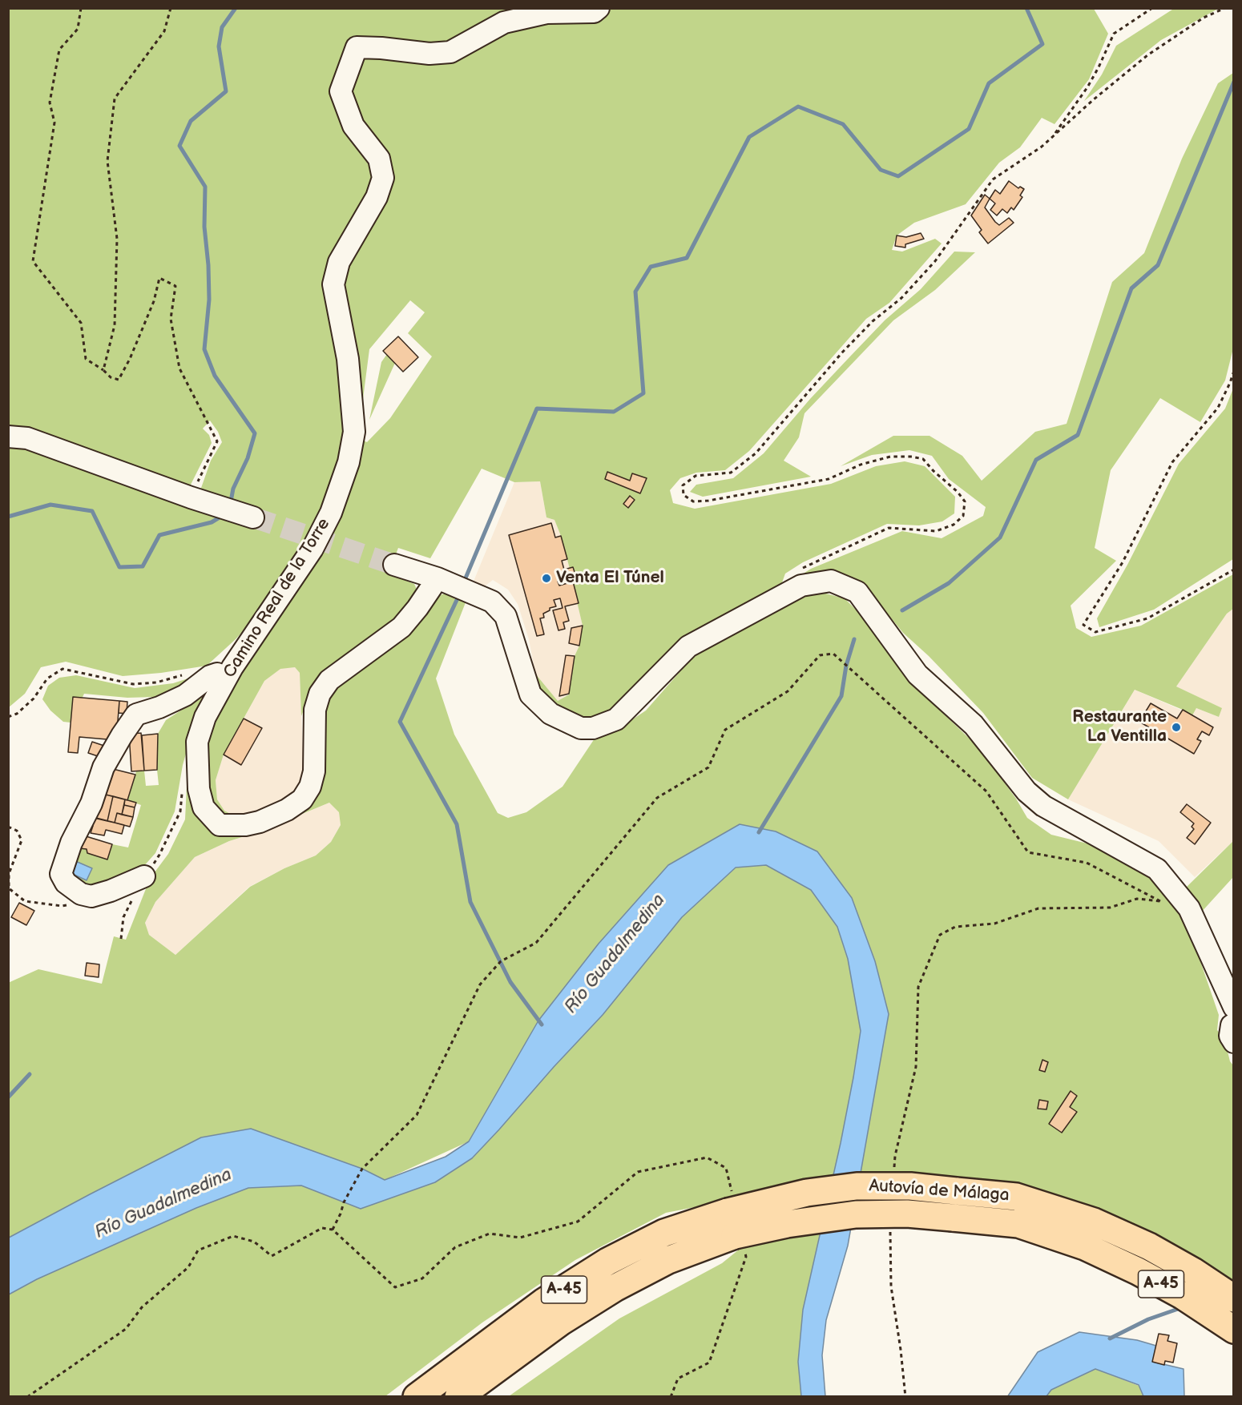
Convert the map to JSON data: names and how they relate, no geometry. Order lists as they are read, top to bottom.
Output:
{
  "streets": {
    "highway": ["Autovía de Málaga", "A-45"],
    "street": ["Camino Real de la Torre"]
  },
  "water": ["Río Guadalmedina"],
  "places": ["Venta El Túnel", "Restaurante La Ventilla"]
}
